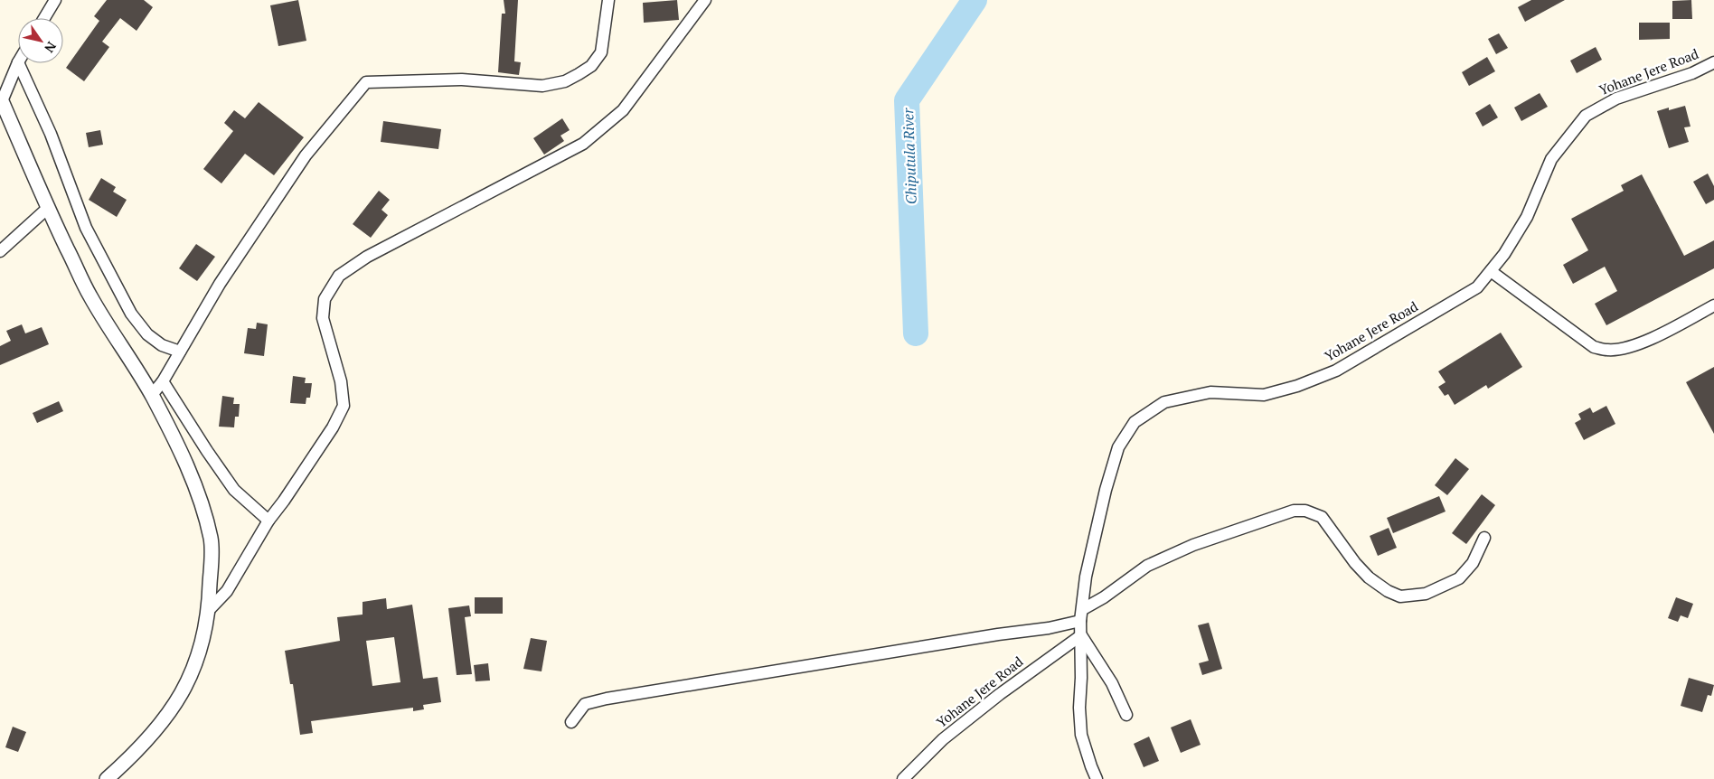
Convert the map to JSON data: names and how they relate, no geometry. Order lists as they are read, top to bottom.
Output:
{
  "streets": {
    "street": ["Yohane Jere Road"]
  },
  "water": ["Chiputula River"],
  "north": "bottom right"
}
